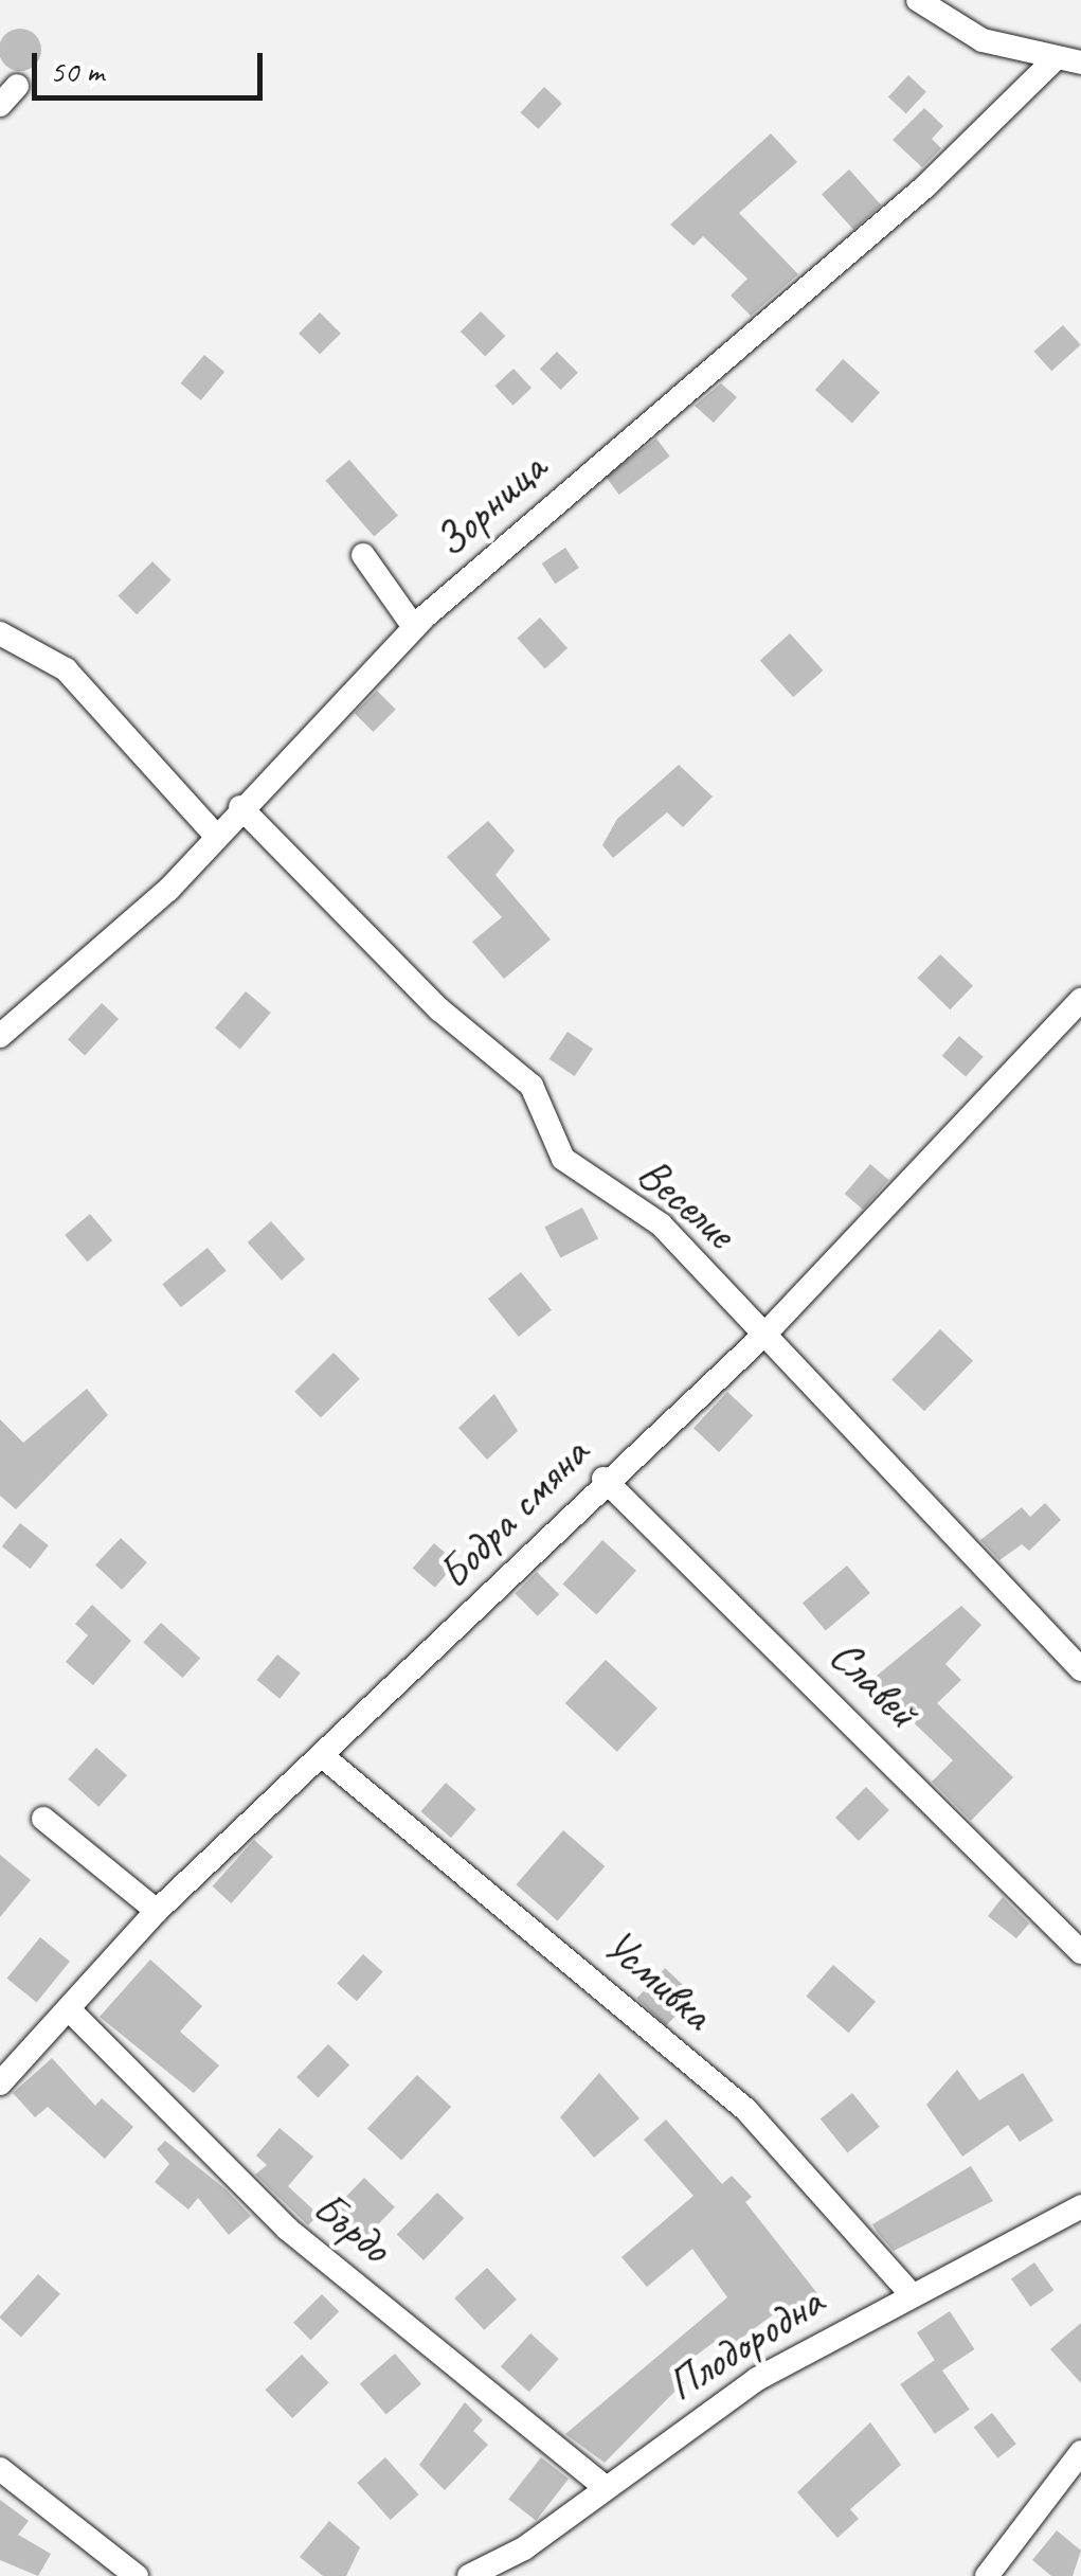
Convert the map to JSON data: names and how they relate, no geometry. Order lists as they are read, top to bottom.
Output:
{
  "streets": {
    "street": [
      "Зорница",
      "Веселие",
      "Бодра смяна",
      "Славей",
      "Усмивка",
      "Бърдо",
      "Плодородна"
    ]
  },
  "crossings": [
    ["Зорница", "Веселие"],
    ["Веселие", "Бодра смяна"],
    ["Бодра смяна", "Славей"],
    ["Бодра смяна", "Усмивка"],
    ["Бодра смяна", "Бърдо"],
    ["Усмивка", "Плодородна"],
    ["Бърдо", "Плодородна"]
  ],
  "scale_bar": "50 m"
}
